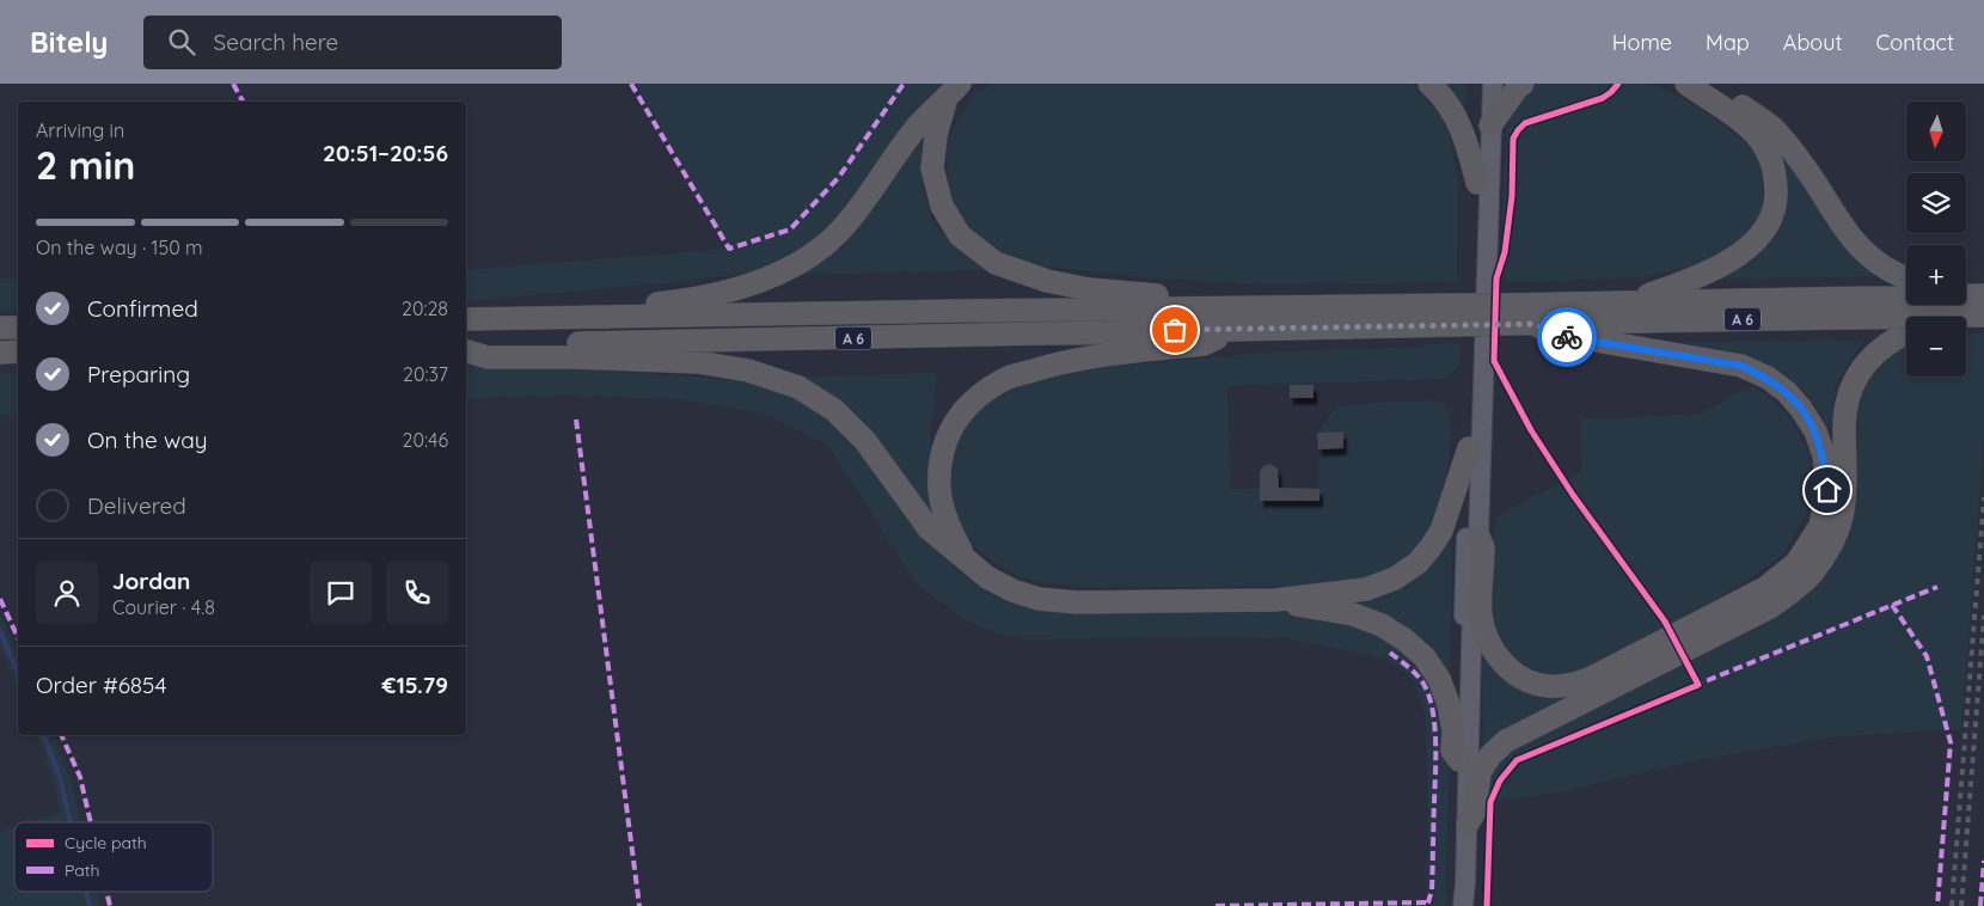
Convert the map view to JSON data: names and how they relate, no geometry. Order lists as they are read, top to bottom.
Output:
{
  "streets": {
    "highway": ["A 6"]
  },
  "legend": ["Cycle path", "Path"],
  "north": "bottom",
  "page": {
    "header": "Bitely",
    "search": "Search here",
    "nav": [
      "Home",
      "Map",
      "About",
      "Contact"
    ],
    "map_buttons": ["+", "−"],
    "heading": ["2 min", "Arriving in", "20:51–20:56"],
    "panel": [
      "Jordan",
      "Courier · 4.8",
      "Order #6854",
      "€15.79"
    ],
    "bar": "On the way · 150 m",
    "list": [
      ["Confirmed", "20:28"],
      ["Preparing", "20:37"],
      ["On the way", "20:46"],
      "Delivered"
    ]
  }
}
